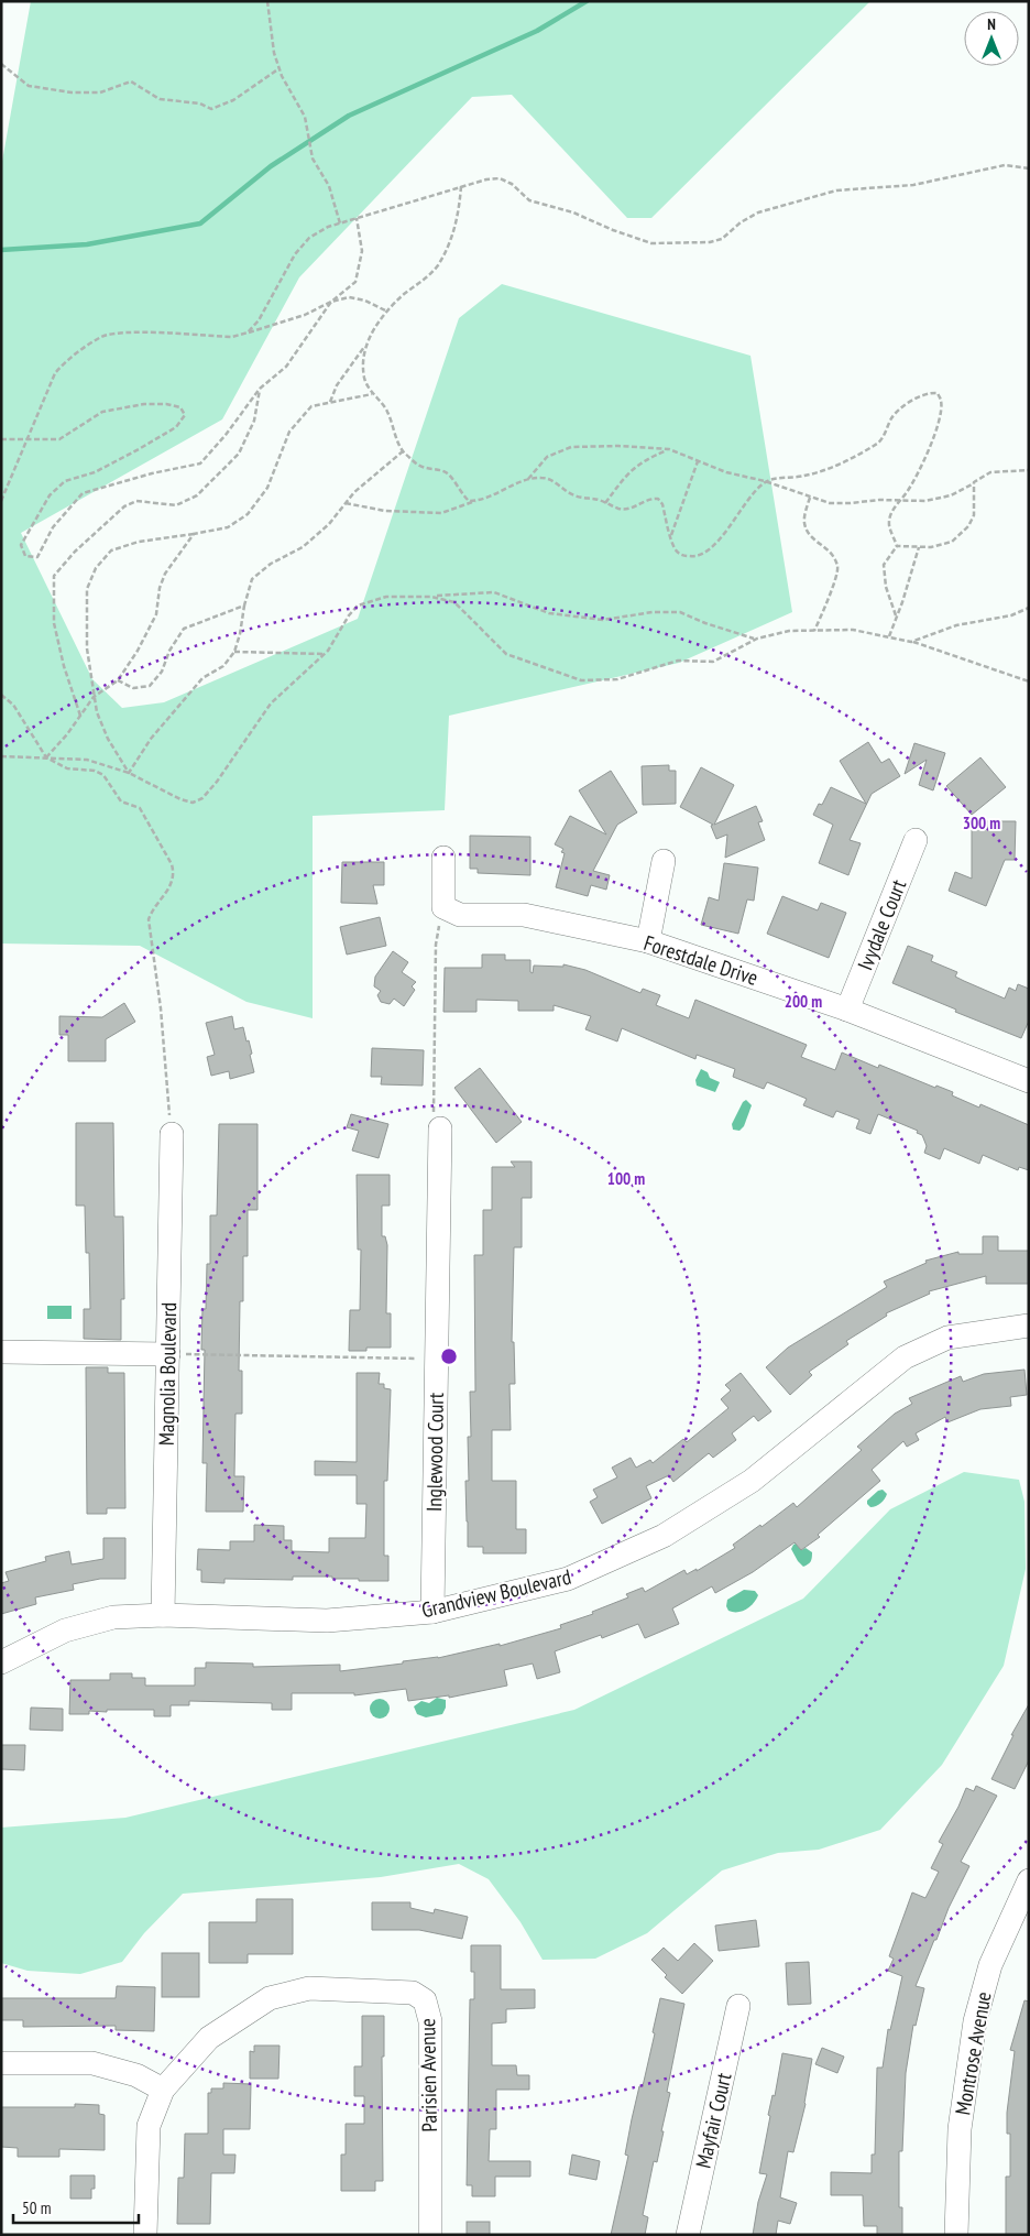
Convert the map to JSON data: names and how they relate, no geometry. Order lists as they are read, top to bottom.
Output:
{
  "streets": {
    "street": [
      "Ivydale Court",
      "Forestdale Drive",
      "Magnolia Boulevard",
      "Inglewood Court",
      "Grandview Boulevard",
      "Montrose Avenue",
      "Parisien Avenue",
      "Mayfair Court"
    ]
  },
  "crossings": [
    ["Ivydale Court", "Forestdale Drive"],
    ["Magnolia Boulevard", "Grandview Boulevard"],
    ["Inglewood Court", "Grandview Boulevard"]
  ],
  "scale_bar": "50 m",
  "north": "top",
  "rings": ["300 m", "200 m", "100 m"]
}
